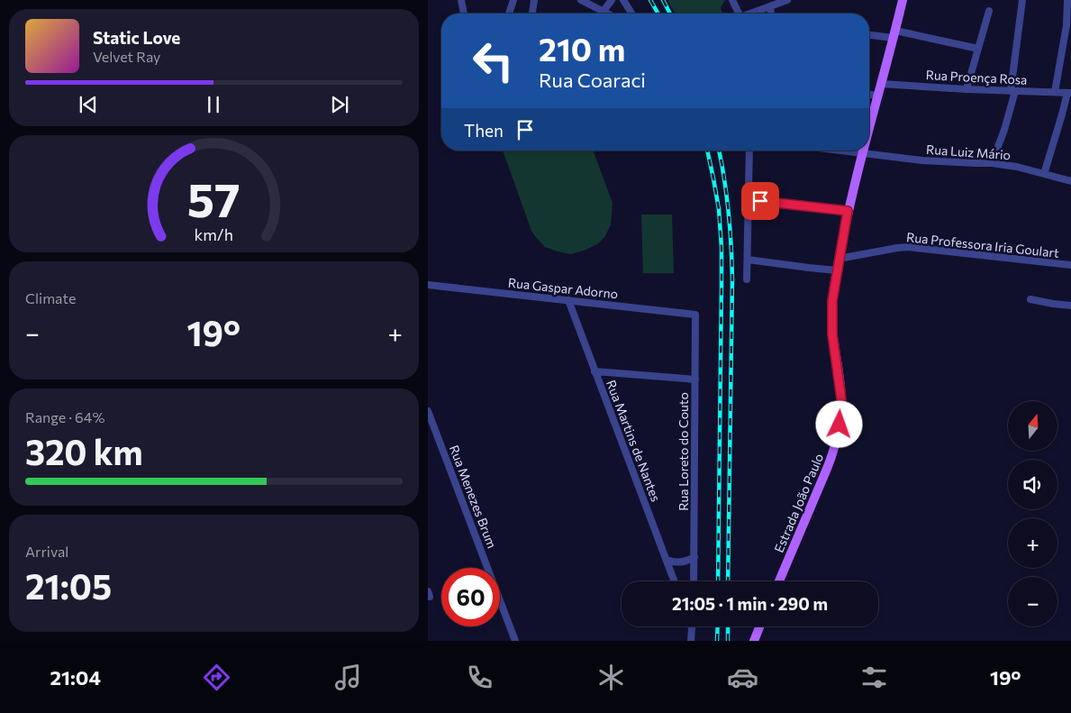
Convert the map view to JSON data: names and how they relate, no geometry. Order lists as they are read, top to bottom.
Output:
{
  "streets": {
    "main road": ["Estrada João Paulo"],
    "street": [
      "Rua Proença Rosa",
      "Rua Luiz Mário",
      "Rua Professora Iria Goulart",
      "Rua Gaspar Adorno",
      "Rua Martins de Nantes",
      "Rua Loreto do Couto",
      "Rua Menezes Brum"
    ]
  },
  "crossings": [
    ["Rua Proença Rosa", "Estrada João Paulo"],
    ["Rua Luiz Mário", "Estrada João Paulo"],
    ["Rua Professora Iria Goulart", "Estrada João Paulo"],
    ["Rua Gaspar Adorno", "Rua Martins de Nantes"],
    ["Rua Gaspar Adorno", "Rua Loreto do Couto"]
  ],
  "north": "top",
  "page": {
    "turn": ["210 m", "Rua Coaraci"],
    "song": ["Static Love", "Velvet Ray"],
    "then": "Then",
    "tile": [
      "Climate",
      ["Range · 64%", "320 km"],
      ["Arrival", "21:05"]
    ],
    "heat": ["−", "19°", "+"],
    "map_buttons": ["+", "−"],
    "limit": "60",
    "trip": "21:05 · 1 min · 290 m",
    "tabs": ["21:04", "19°"],
    "gauge": ["57", "km/h"]
  }
}
